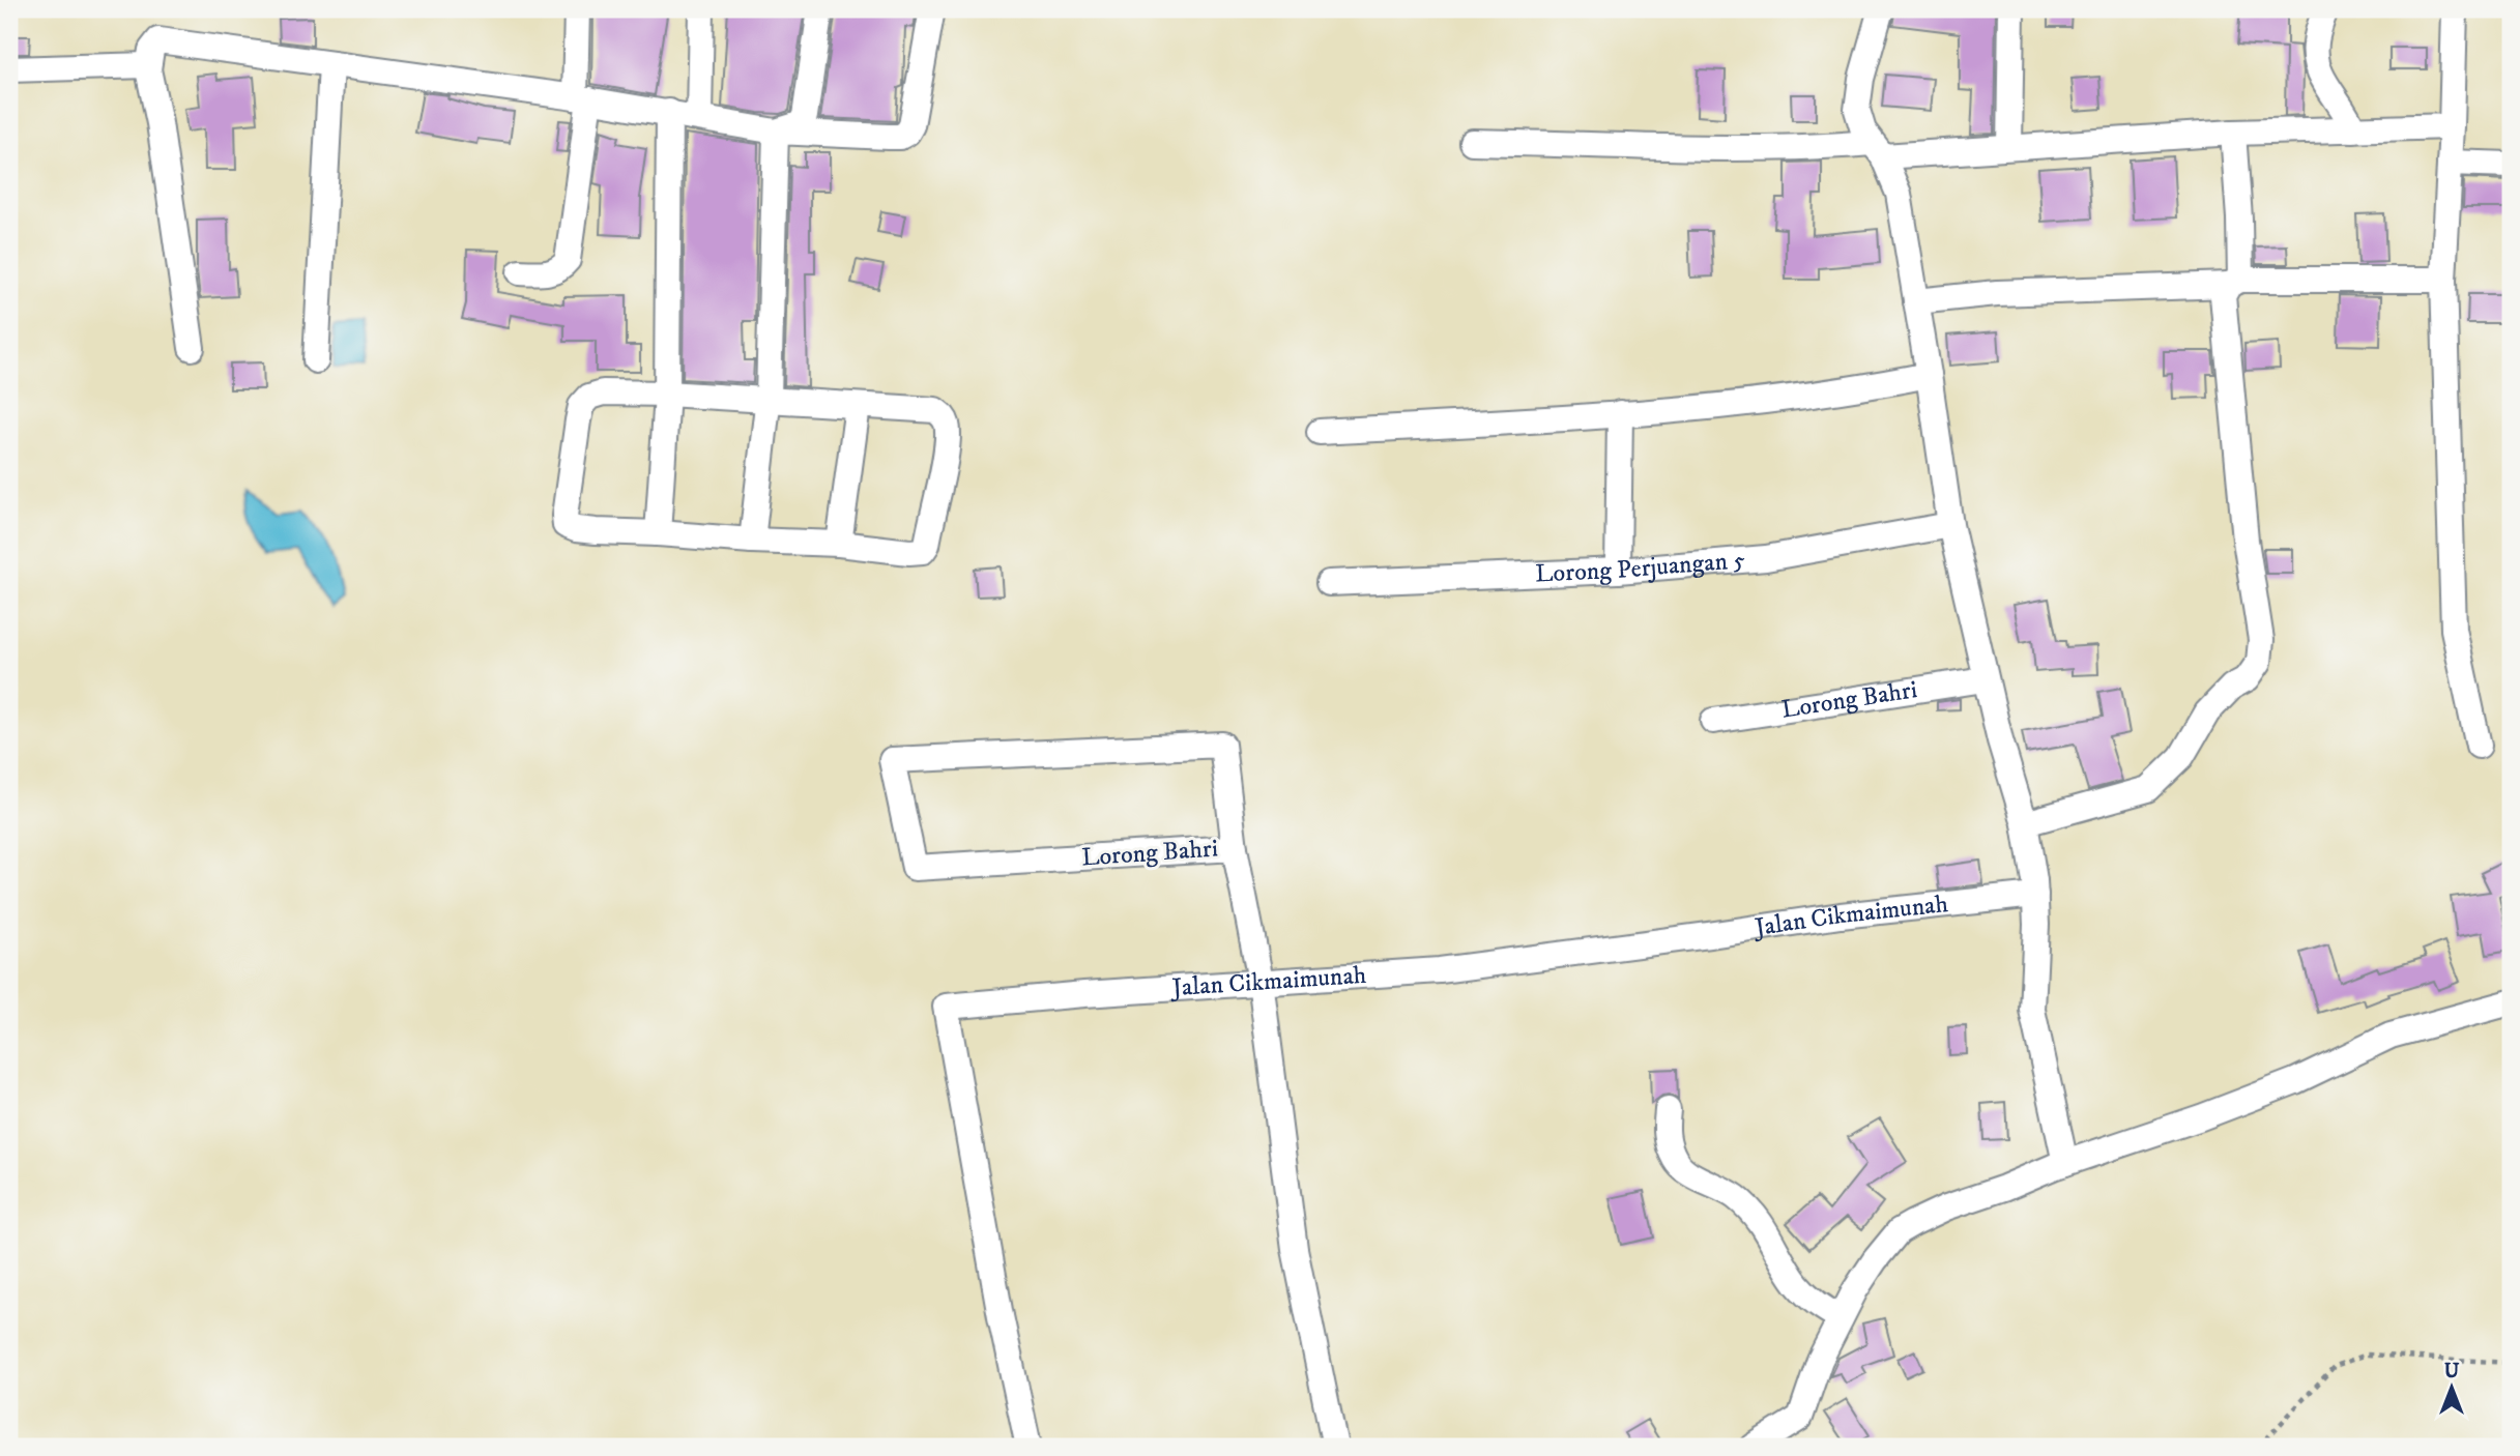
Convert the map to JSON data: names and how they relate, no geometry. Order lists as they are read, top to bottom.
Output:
{
  "streets": {
    "street": ["Lorong Perjuangan 5", "Lorong Bahri", "Jalan Cikmaimunah"]
  },
  "north": "top"
}
